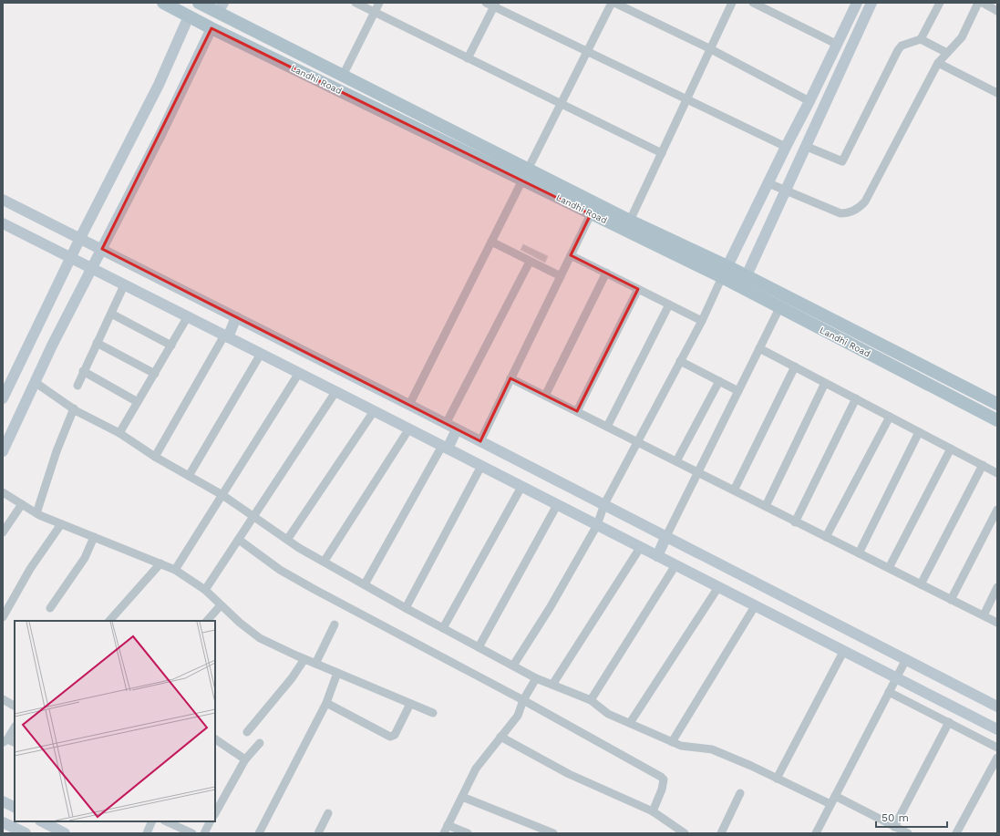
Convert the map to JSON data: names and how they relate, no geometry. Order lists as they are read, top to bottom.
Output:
{
  "streets": {
    "main road": ["Landhi Road"]
  },
  "scale_bar": "50 m"
}
